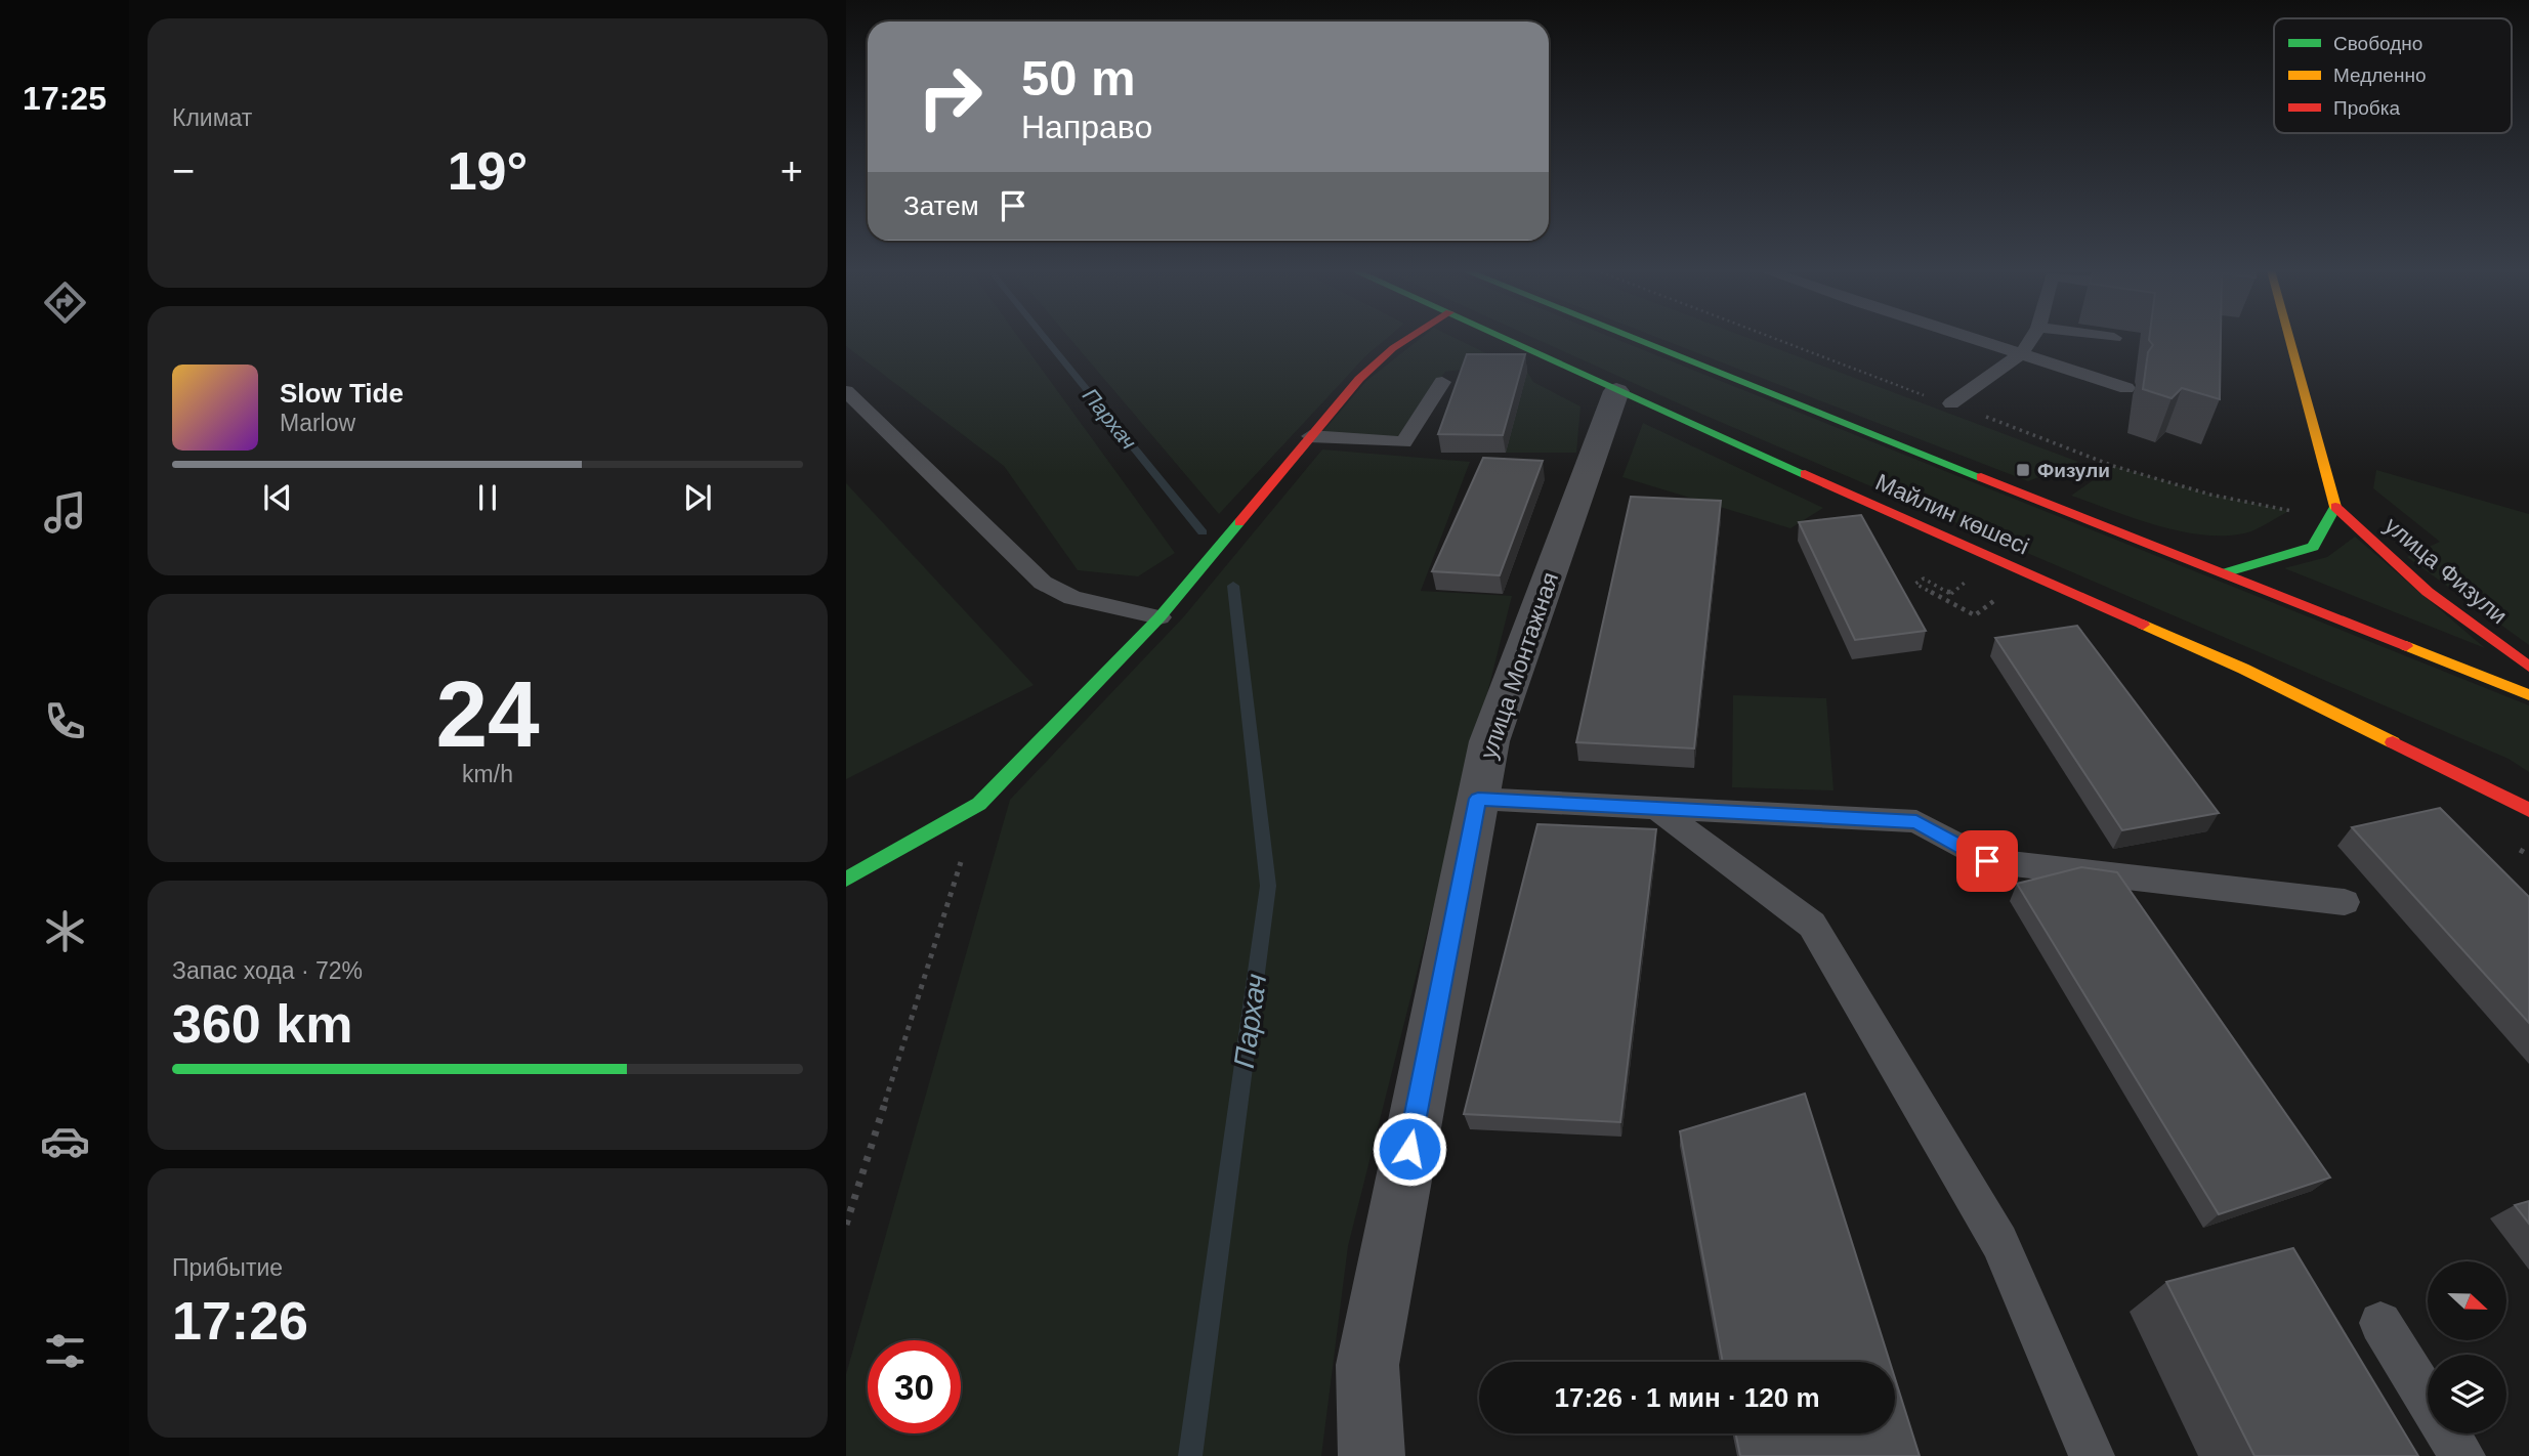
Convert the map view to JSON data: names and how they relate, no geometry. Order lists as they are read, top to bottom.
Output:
{
  "streets": {
    "main road": ["Майлин көшесі", "улица Физули"],
    "street": ["улица Монтажная"]
  },
  "crossings": [
    ["Майлин көшесі", "улица Монтажная"]
  ],
  "water": ["Пархач"],
  "places": {
    "transit": ["Физули"]
  },
  "legend": ["Свободно", "Медленно", "Пробка"],
  "north": "right",
  "page": {
    "tabs": "17:25",
    "tile": [
      "Климат",
      ["24", "km/h"],
      ["Запас хода · 72%", "360 km"],
      ["Прибытие", "17:26"]
    ],
    "turn": ["50 m", "Направо"],
    "heat": ["−", "19°", "+"],
    "then": "Затем",
    "song": ["Slow Tide", "Marlow"],
    "limit": "30",
    "trip": "17:26 · 1 мин · 120 m"
  }
}
